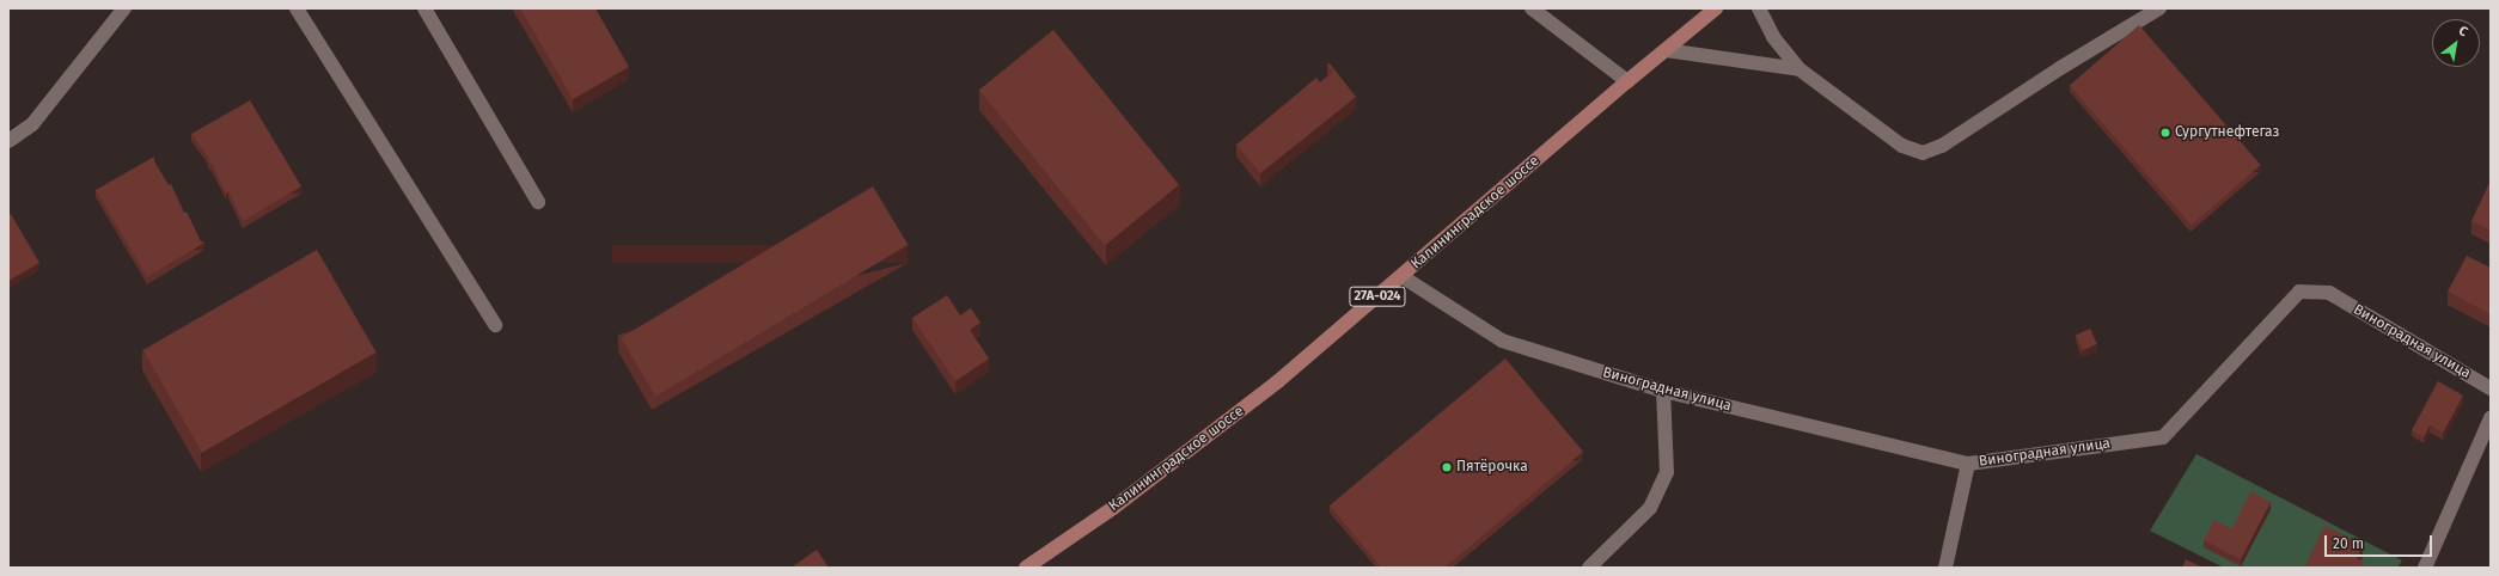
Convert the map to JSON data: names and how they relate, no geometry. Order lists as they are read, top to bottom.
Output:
{
  "streets": {
    "main road": ["Калининградское шоссе", "27А-024"],
    "street": ["Виноградная улица"]
  },
  "crossings": [
    ["Калининградское шоссе", "Виноградная улица"]
  ],
  "places": ["Сургутнефтегаз", "Пятёрочка"],
  "scale_bar": "20 m",
  "north": "top right"
}
